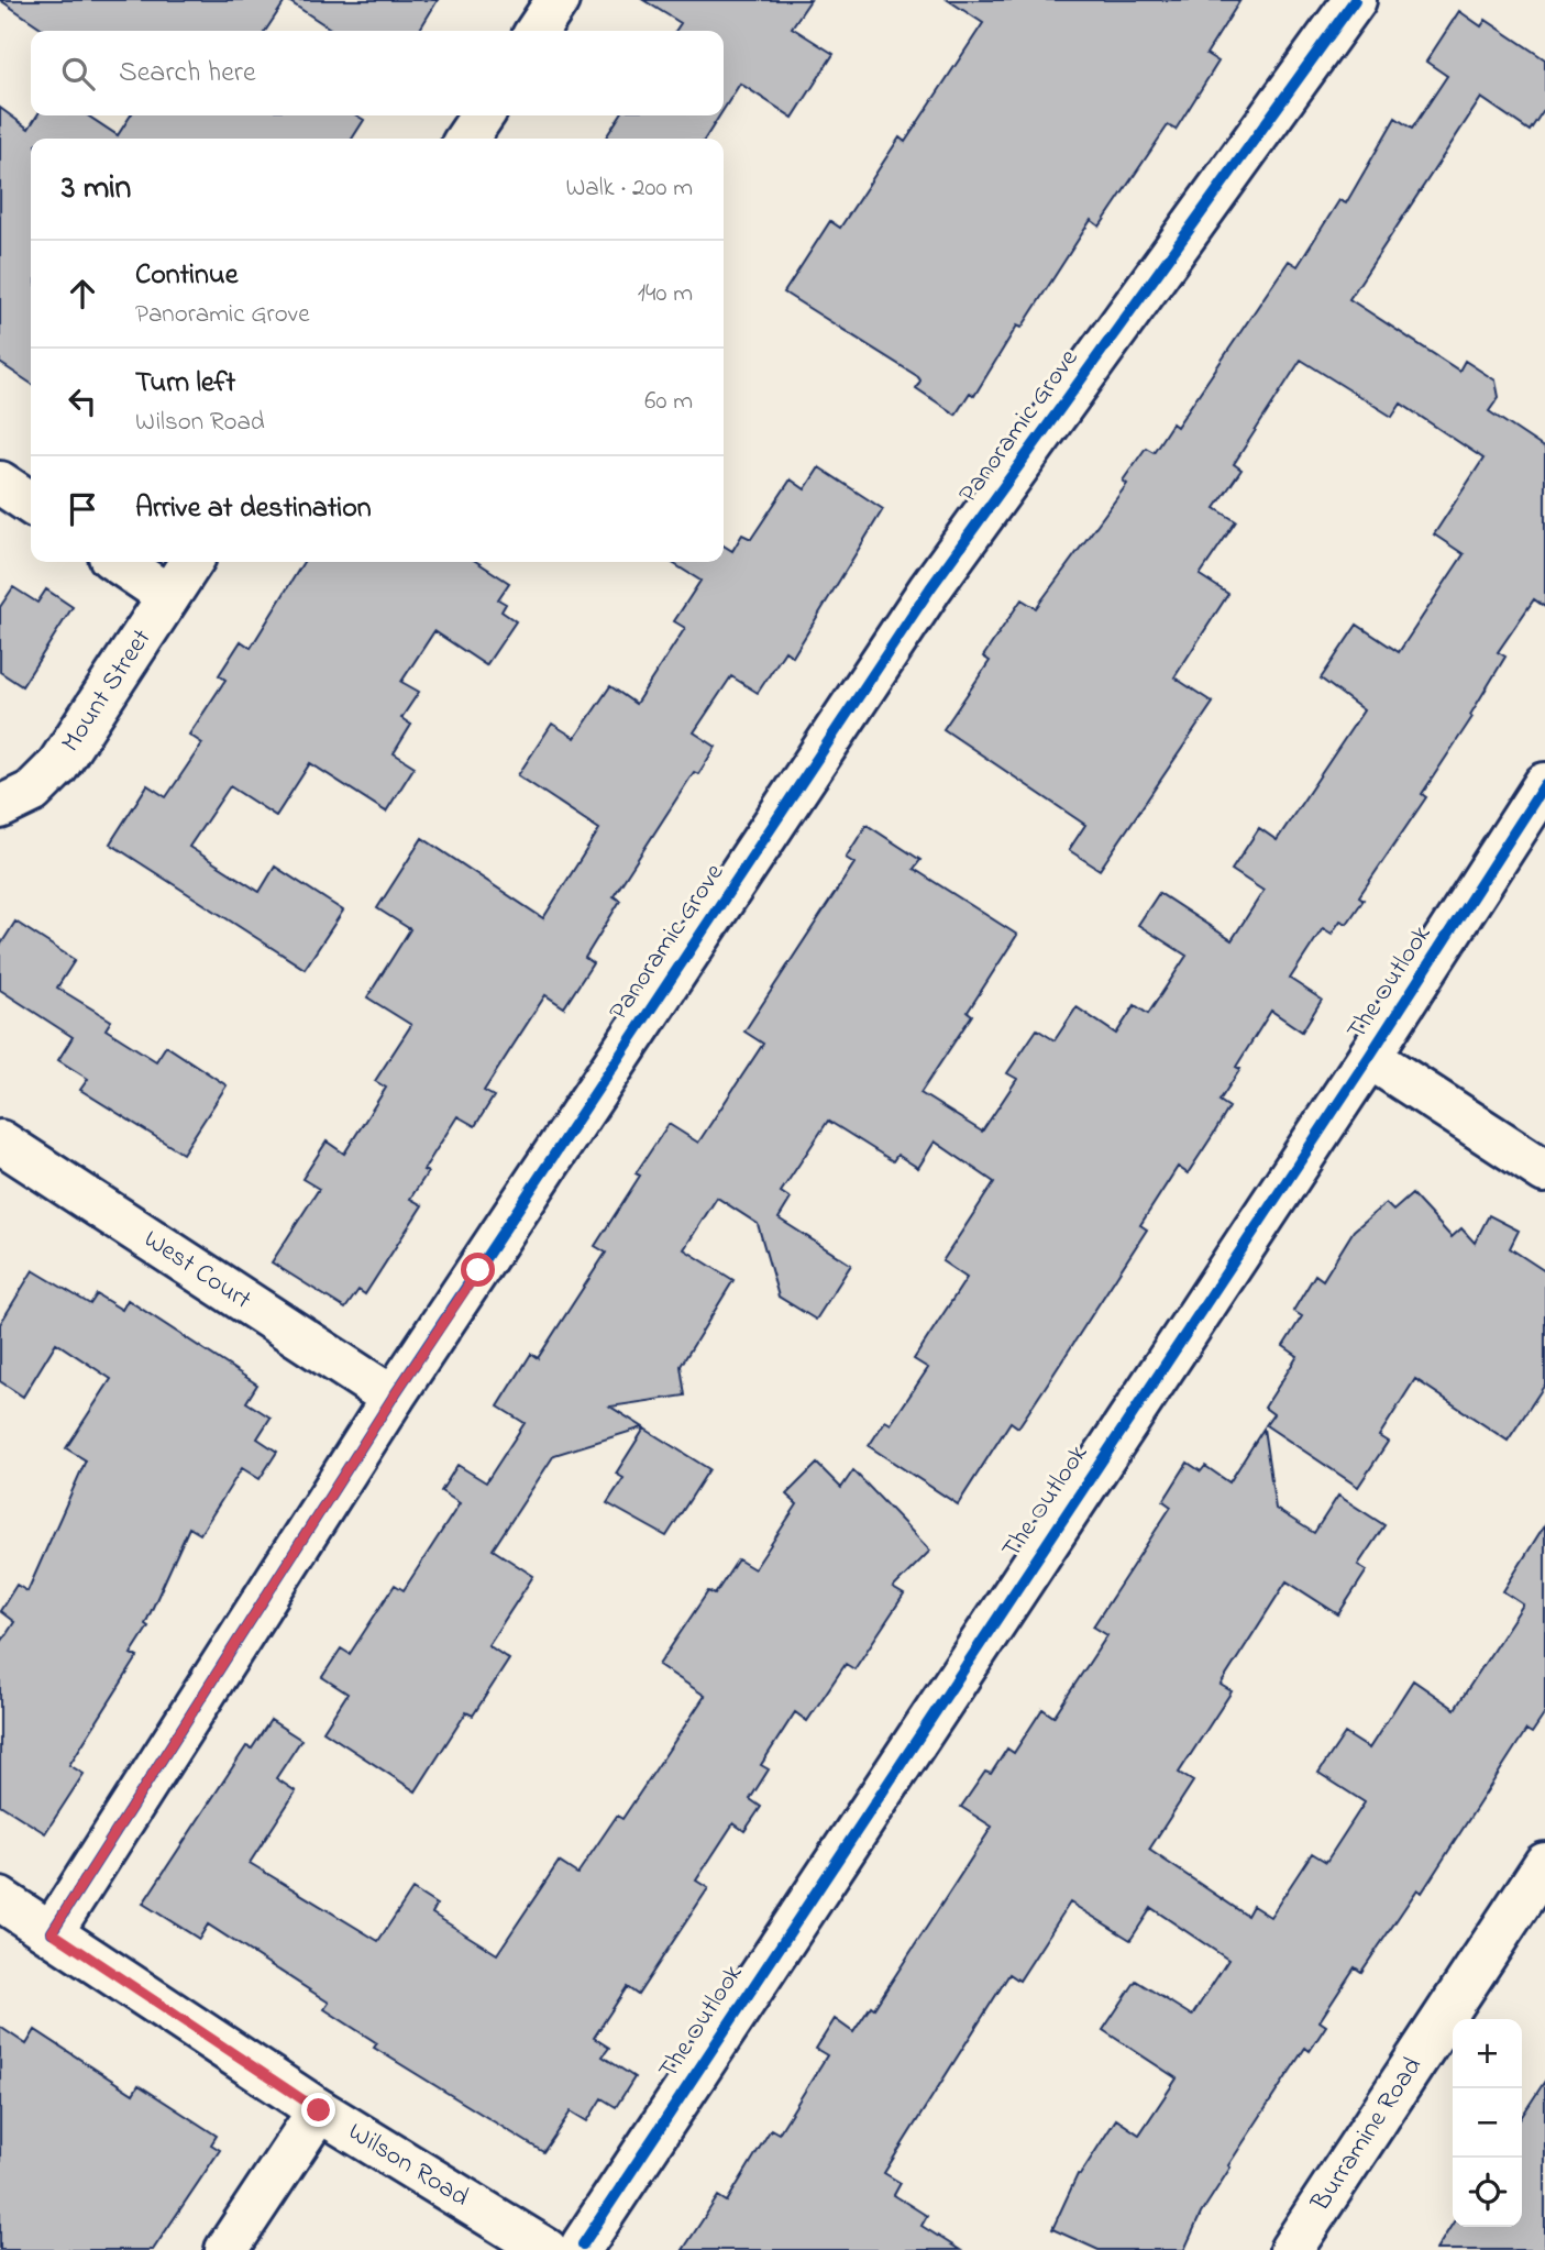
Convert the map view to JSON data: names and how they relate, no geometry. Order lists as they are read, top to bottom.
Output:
{
  "streets": {
    "street": [
      "Panoramic Grove",
      "Mount Street",
      "The Outlook",
      "West Court",
      "Burramine Road",
      "Wilson Road"
    ]
  },
  "crossings": [
    ["Panoramic Grove", "West Court"],
    ["Panoramic Grove", "Wilson Road"],
    ["The Outlook", "Wilson Road"]
  ],
  "page": {
    "search": "Search here",
    "heading": ["3 min", "Walk · 200 m"],
    "list": [
      ["Continue", "Panoramic Grove", "140 m"],
      ["Turn left", "Wilson Road", "60 m"],
      "Arrive at destination"
    ],
    "map_buttons": ["+", "−"]
  }
}
